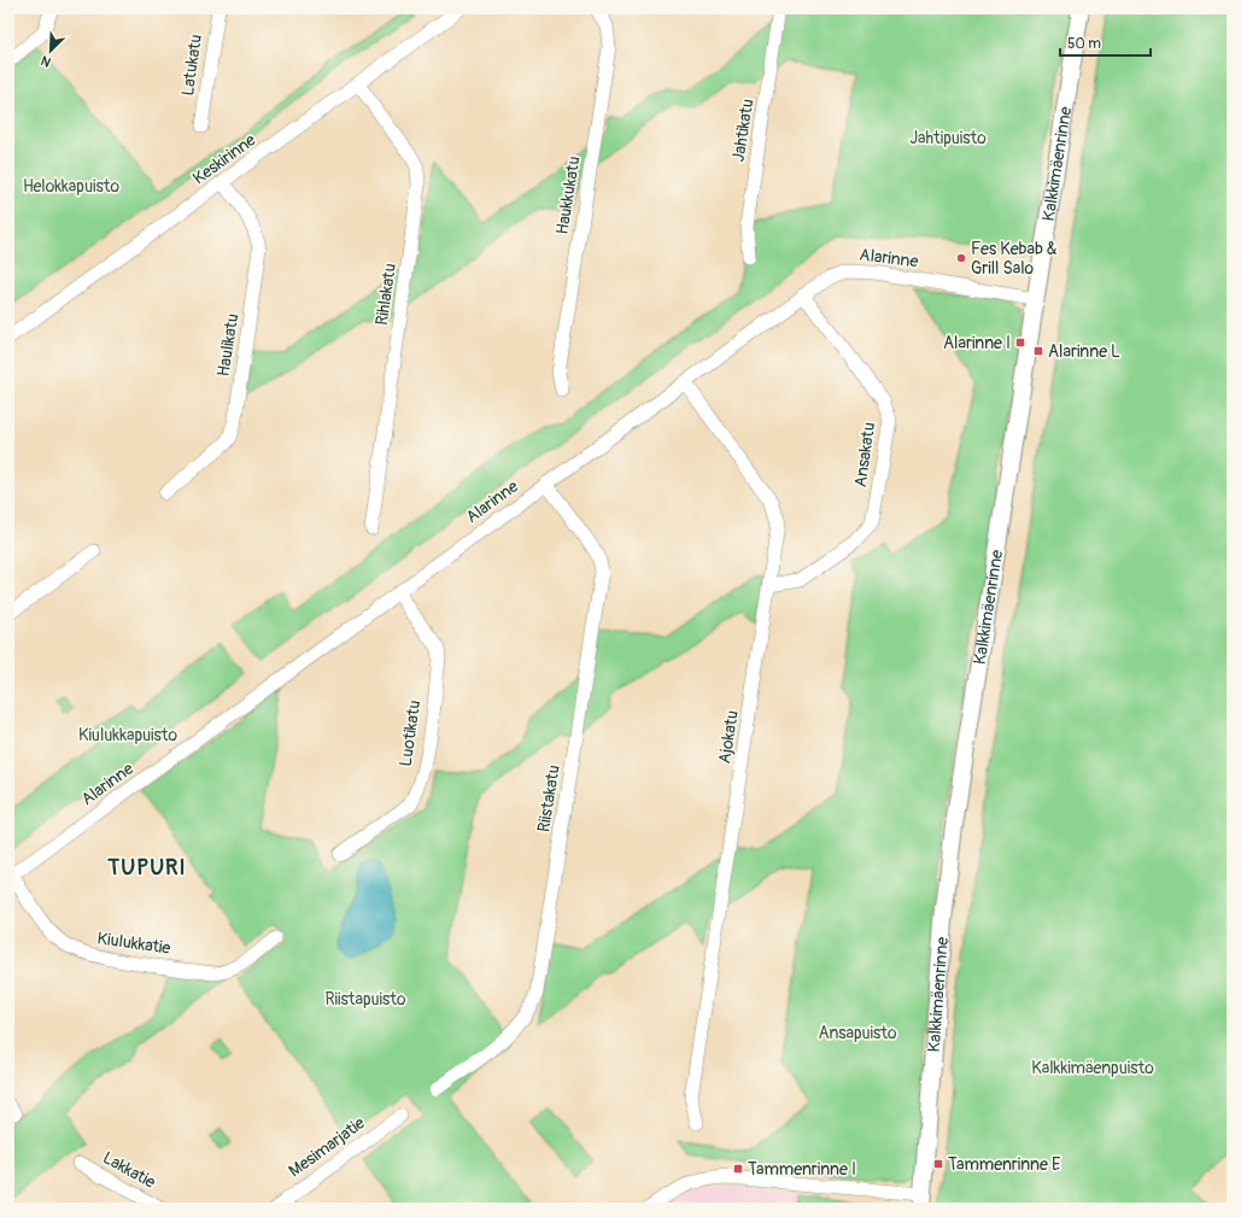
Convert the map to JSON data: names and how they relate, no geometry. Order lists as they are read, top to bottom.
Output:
{
  "streets": {
    "street": [
      "Latukatu",
      "Jahtikatu",
      "Keskirinne",
      "Kalkkimäenrinne",
      "Haukkukatu",
      "Alarinne",
      "Rihlakatu",
      "Haulikatu",
      "Ansakatu",
      "Luotikatu",
      "Ajokatu",
      "Riistakatu",
      "Kiulukkatie",
      "Mesimarjatie",
      "Lakkatie"
    ]
  },
  "crossings": [
    ["Keskirinne", "Rihlakatu"],
    ["Keskirinne", "Haulikatu"],
    ["Kalkkimäenrinne", "Alarinne"],
    ["Alarinne", "Ansakatu"],
    ["Alarinne", "Luotikatu"],
    ["Alarinne", "Ajokatu"],
    ["Alarinne", "Riistakatu"],
    ["Alarinne", "Kiulukkatie"],
    ["Ansakatu", "Ajokatu"]
  ],
  "districts": ["TUPURI"],
  "parks": [
    "Jahtipuisto",
    "Helokkapuisto",
    "Kiulukkapuisto",
    "Riistapuisto",
    "Ansapuisto",
    "Kalkkimäenpuisto"
  ],
  "places": {
    "other": ["Fes Kebab & Grill Salo"],
    "transit": [
      "Alarinne I",
      "Alarinne L",
      "Tammenrinne E",
      "Tammenrinne I"
    ]
  },
  "scale_bar": "50 m",
  "north": "bottom left"
}
